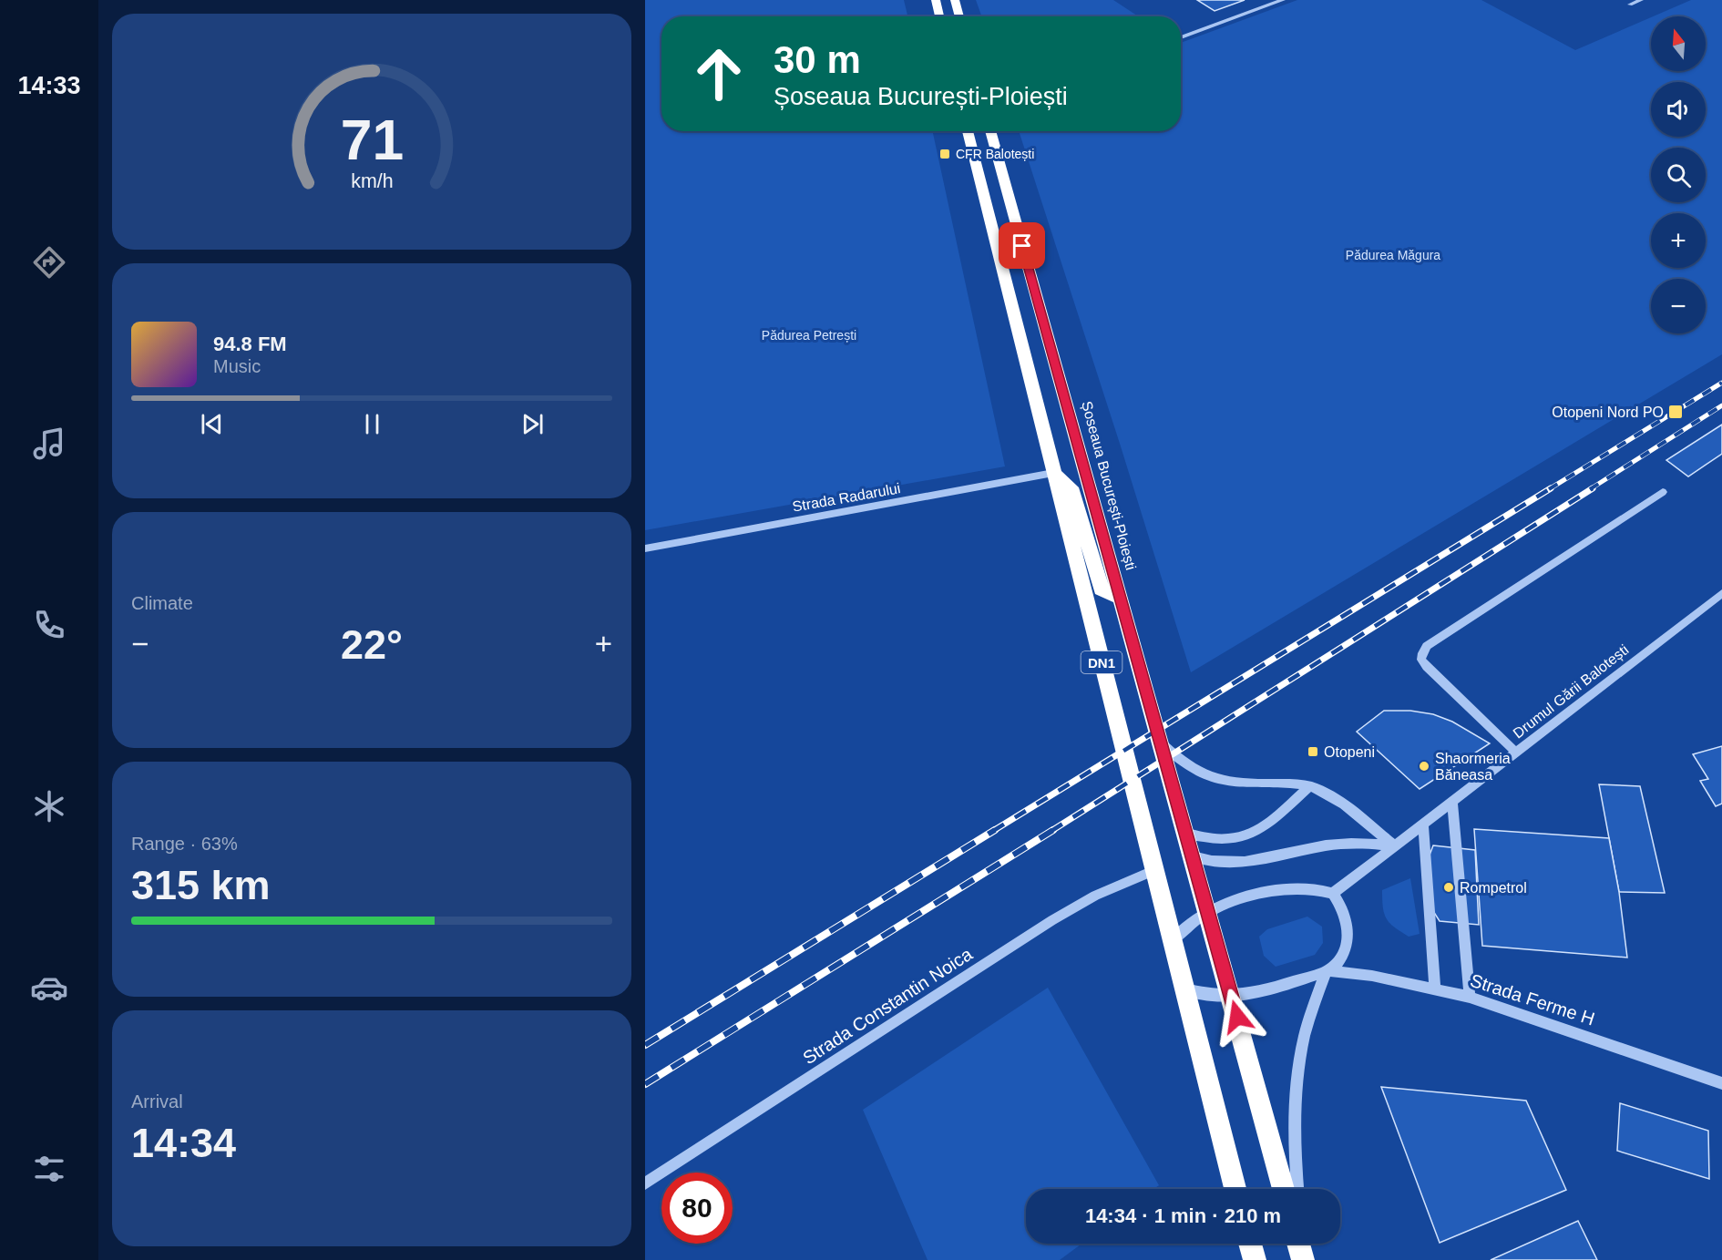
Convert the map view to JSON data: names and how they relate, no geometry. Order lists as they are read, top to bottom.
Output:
{
  "streets": {
    "highway": ["Șoseaua București-Ploiești", "DN1"],
    "street": [
      "Strada Radarului",
      "Drumul Gării Balotești",
      "Strada Ferme H",
      "Strada Constantin Noica"
    ]
  },
  "crossings": [
    ["Șoseaua București-Ploiești", "DN1"],
    ["Strada Radarului", "DN1"],
    ["DN1", "Strada Constantin Noica"]
  ],
  "parks": ["Pădurea Măgura", "Pădurea Petrești"],
  "places": {
    "transit": ["CFR Balotești", "Otopeni Nord PO", "Otopeni"],
    "other": ["Shaormeria Băneasa", "Rompetrol"]
  },
  "north": "top",
  "page": {
    "tabs": "14:33",
    "map_buttons": ["+", "−"],
    "turn": ["30 m", "Șoseaua București-Ploiești"],
    "song": ["94.8 FM", "Music"],
    "tile": [
      "Climate",
      ["Range · 63%", "315 km"],
      ["Arrival", "14:34"]
    ],
    "heat": ["−", "22°", "+"],
    "limit": "80",
    "trip": "14:34 · 1 min · 210 m",
    "gauge": ["71", "km/h"]
  }
}
